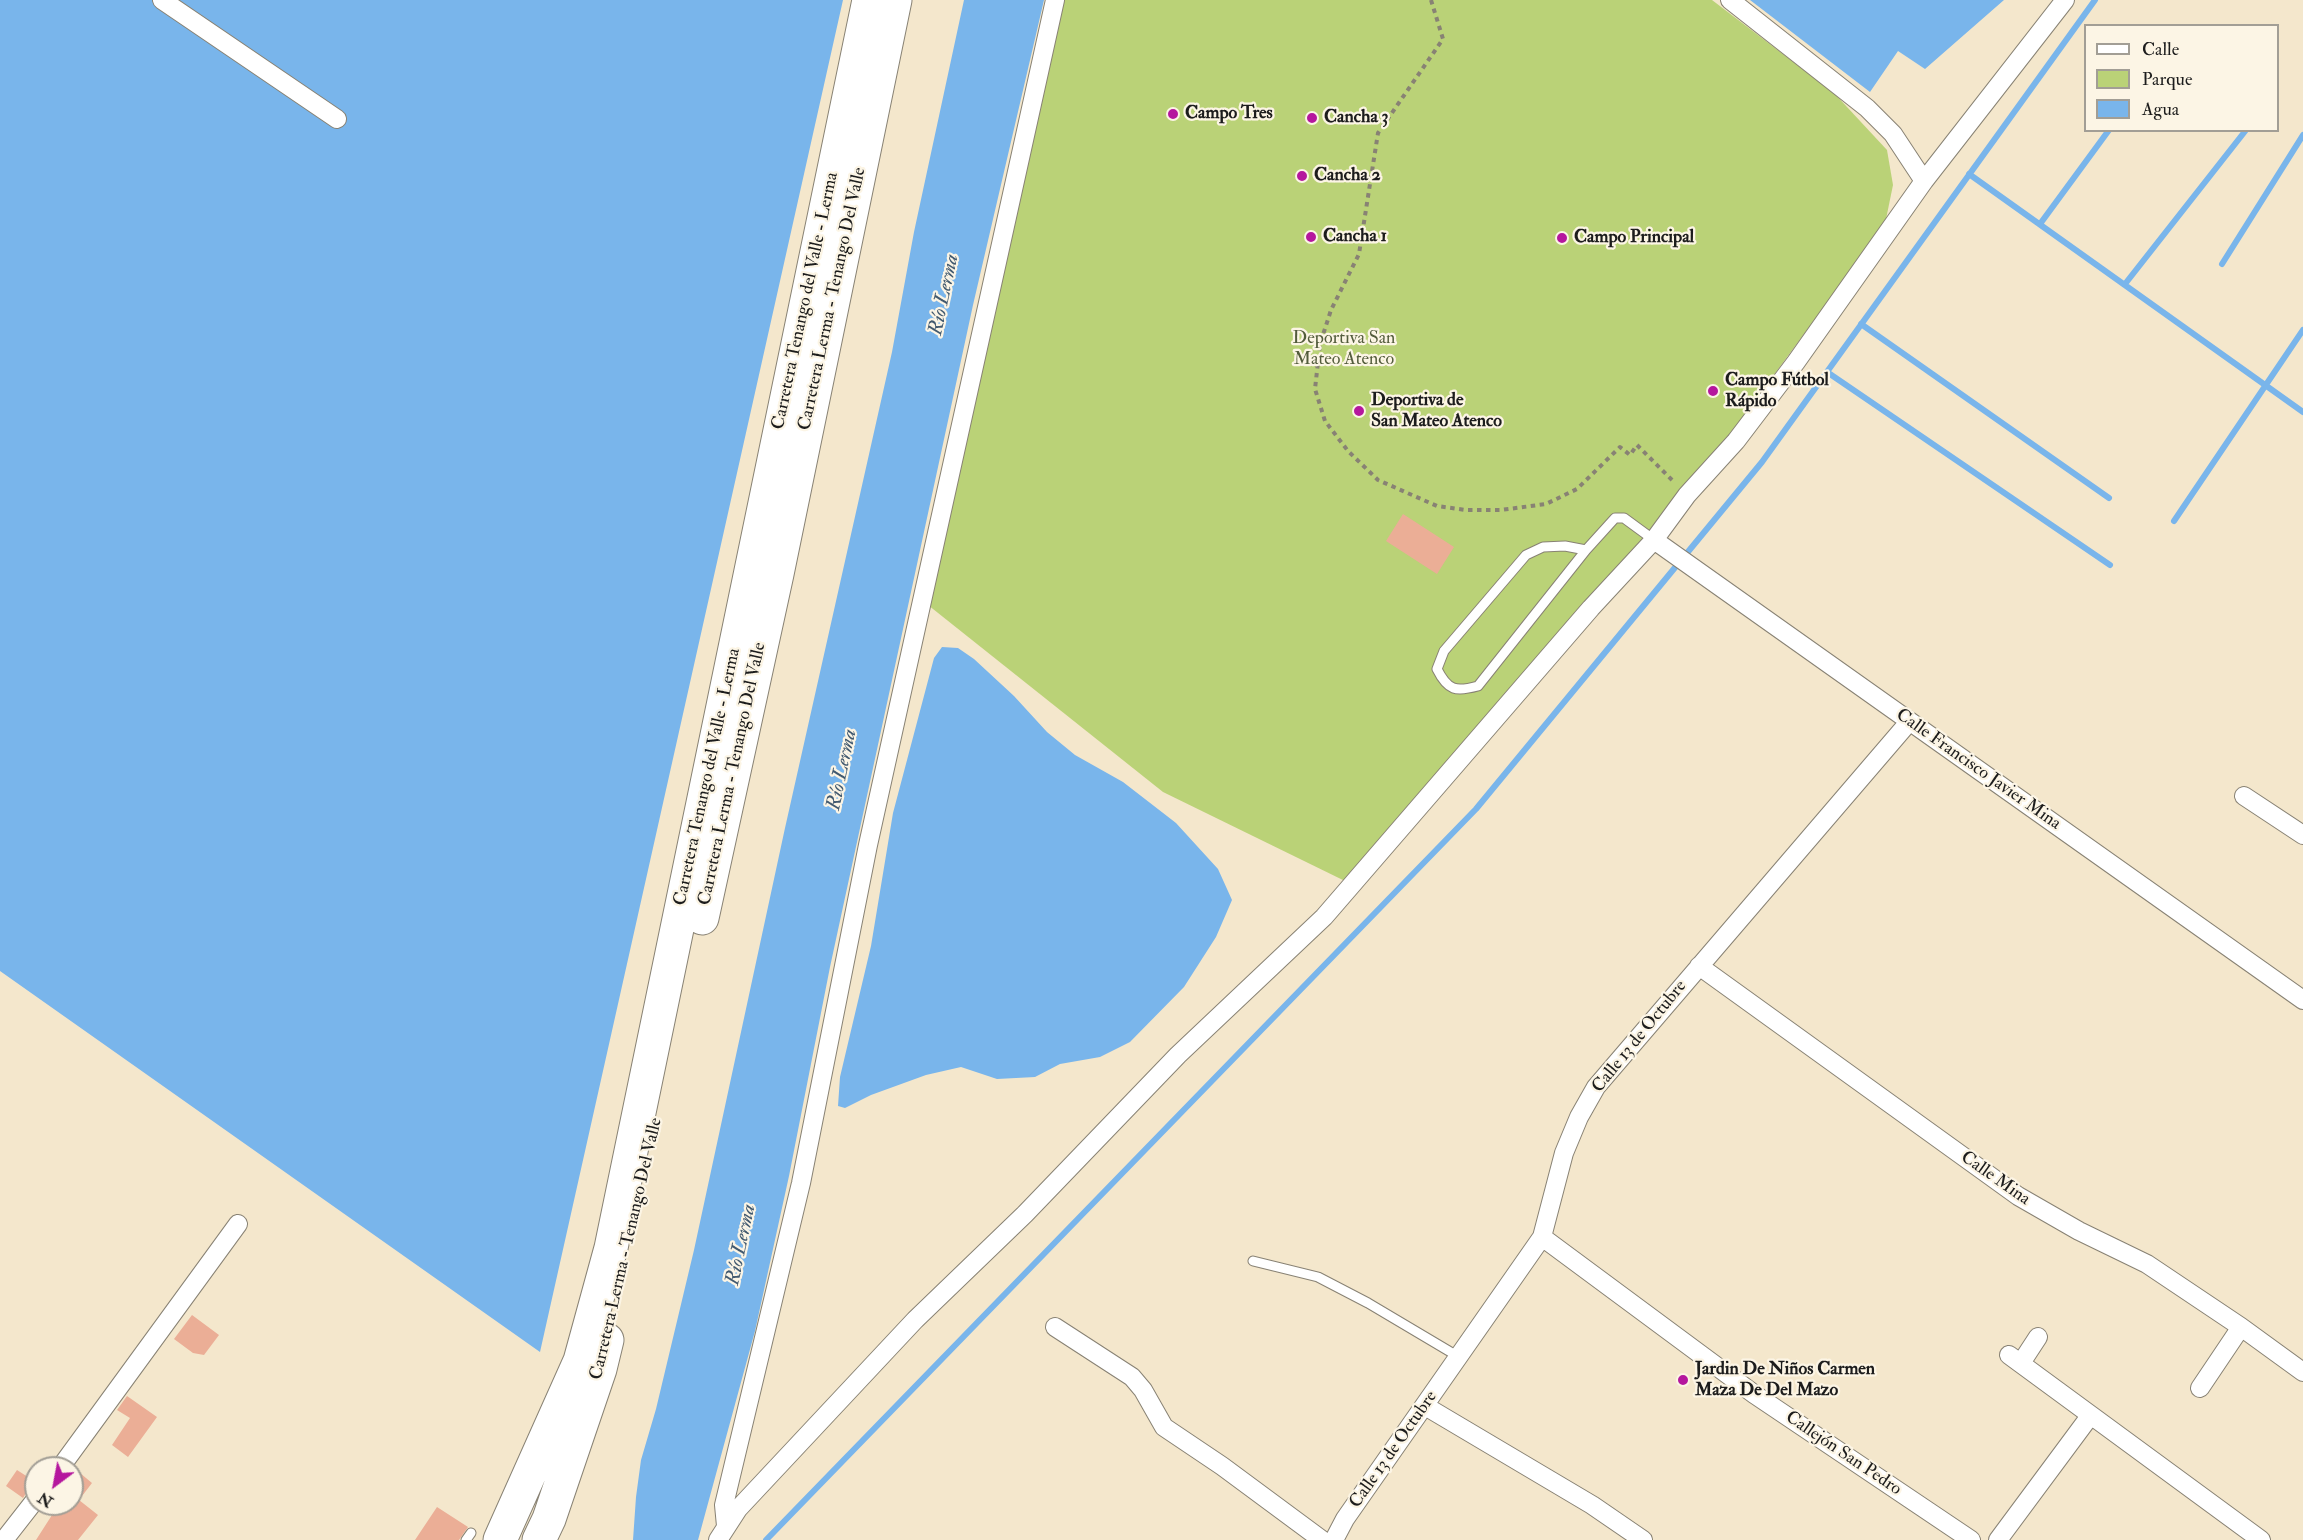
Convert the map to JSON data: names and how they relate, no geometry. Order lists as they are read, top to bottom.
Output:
{
  "streets": {
    "highway": ["Carretera Lerma - Tenango Del Valle", "Carretera Tenango del Valle - Lerma"],
    "street": [
      "Calle Francisco Javier Mina",
      "Calle 13 de Octubre",
      "Calle Mina",
      "Callejón San Pedro"
    ]
  },
  "crossings": [
    ["Calle Francisco Javier Mina", "Calle 13 de Octubre"],
    ["Calle 13 de Octubre", "Calle Mina"],
    ["Calle 13 de Octubre", "Callejón San Pedro"]
  ],
  "water": ["Río Lerma"],
  "parks": ["Deportiva San Mateo Atenco"],
  "places": [
    "Campo Tres",
    "Cancha 3",
    "Cancha 2",
    "Cancha 1",
    "Campo Principal",
    "Campo Fútbol Rápido",
    "Deportiva de San Mateo Atenco",
    "Jardin De Niños Carmen Maza De Del Mazo"
  ],
  "legend": ["Calle", "Parque", "Agua"],
  "north": "bottom left"
}
